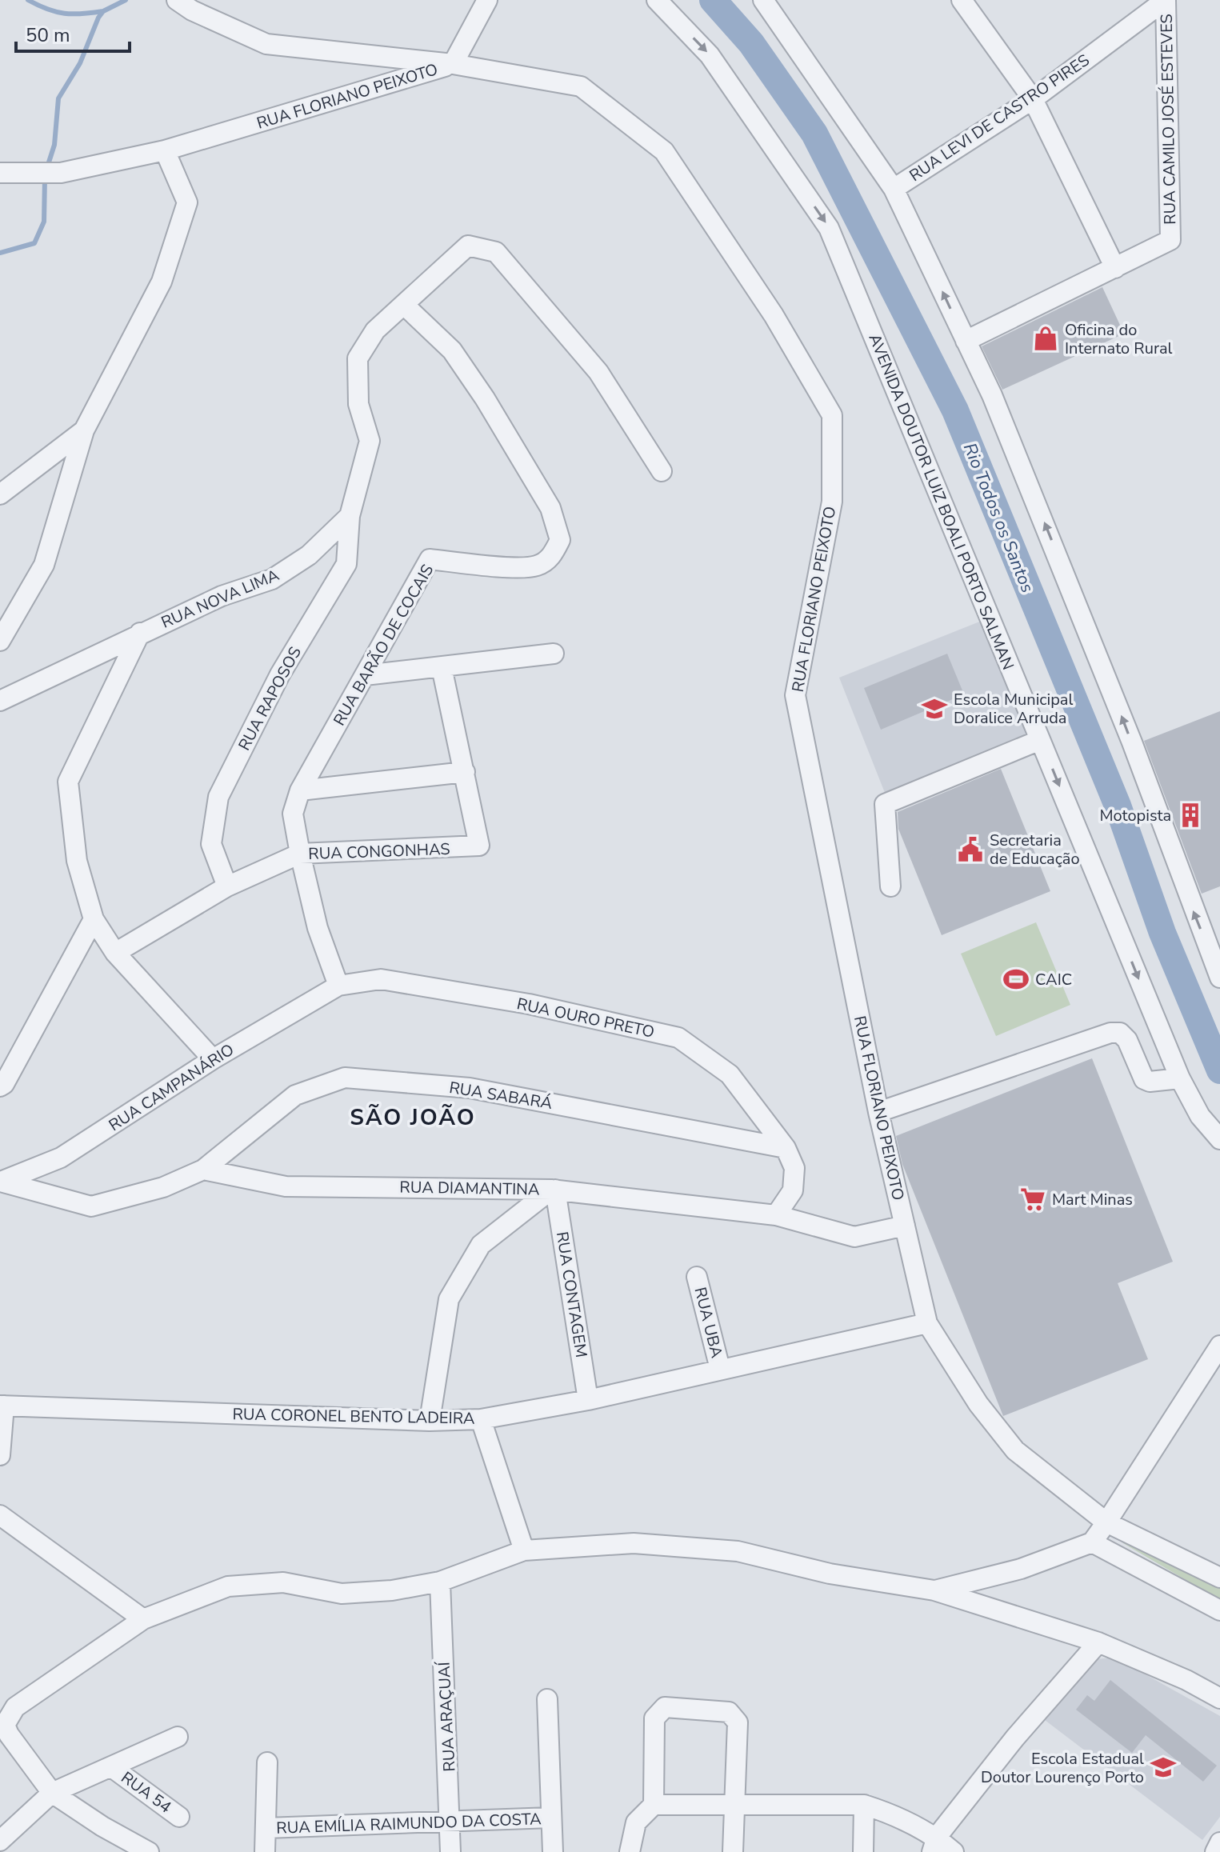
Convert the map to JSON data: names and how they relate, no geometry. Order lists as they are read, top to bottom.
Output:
{
  "streets": {
    "street": [
      "RUA FLORIANO PEIXOTO",
      "RUA LEVI DE CASTRO PIRES",
      "RUA CAMILO JOSÉ ESTEVES",
      "AVENIDA DOUTOR LUIZ BOALI PORTO SALMAN",
      "RUA NOVA LIMA",
      "RUA BARÃO DE COCAIS",
      "RUA RAPOSOS",
      "RUA CONGONHAS",
      "RUA OURO PRETO",
      "RUA CAMPANÁRIO",
      "RUA SABARÁ",
      "RUA DIAMANTINA",
      "RUA CONTAGEM",
      "RUA UBA",
      "RUA CORONEL BENTO LADEIRA",
      "RUA ARAÇUAÍ",
      "RUA 54",
      "RUA EMÍLIA RAIMUNDO DA COSTA"
    ]
  },
  "crossings": [
    ["RUA FLORIANO PEIXOTO", "RUA DIAMANTINA"],
    ["RUA FLORIANO PEIXOTO", "RUA CORONEL BENTO LADEIRA"],
    ["RUA LEVI DE CASTRO PIRES", "RUA CAMILO JOSÉ ESTEVES"],
    ["RUA NOVA LIMA", "RUA RAPOSOS"],
    ["RUA BARÃO DE COCAIS", "RUA CONGONHAS"],
    ["RUA BARÃO DE COCAIS", "RUA OURO PRETO"],
    ["RUA BARÃO DE COCAIS", "RUA CAMPANÁRIO"],
    ["RUA RAPOSOS", "RUA CONGONHAS"],
    ["RUA OURO PRETO", "RUA CAMPANÁRIO"],
    ["RUA OURO PRETO", "RUA SABARÁ"],
    ["RUA CAMPANÁRIO", "RUA SABARÁ"],
    ["RUA SABARÁ", "RUA DIAMANTINA"],
    ["RUA DIAMANTINA", "RUA CONTAGEM"],
    ["RUA CONTAGEM", "RUA CORONEL BENTO LADEIRA"],
    ["RUA UBA", "RUA CORONEL BENTO LADEIRA"],
    ["RUA ARAÇUAÍ", "RUA EMÍLIA RAIMUNDO DA COSTA"]
  ],
  "districts": ["SÃO JOÃO"],
  "water": ["Rio Todos os Santos"],
  "places": {
    "shop": ["Oficina do Internato Rural"],
    "school or university": ["Escola Municipal Doralice Arruda", "Escola Estadual Doutor Lourenço Porto"],
    "building": ["Motopista"],
    "public building": ["Secretaria de Educação"],
    "sports": ["CAIC"],
    "supermarket": ["Mart Minas"]
  },
  "scale_bar": "50 m"
}
